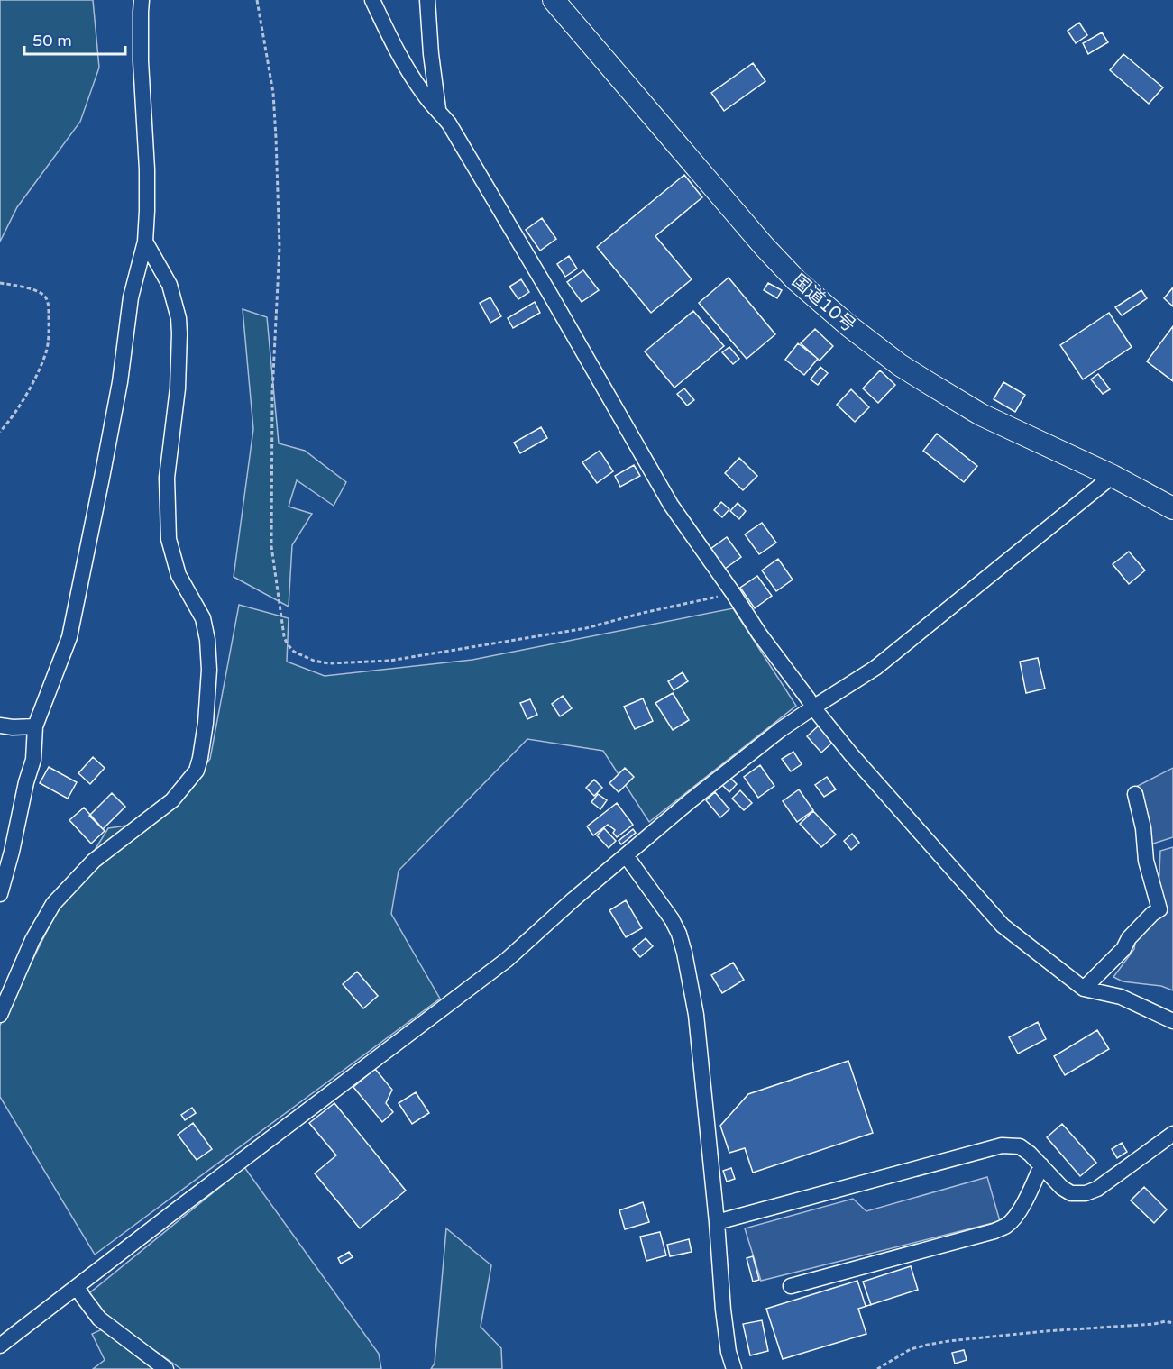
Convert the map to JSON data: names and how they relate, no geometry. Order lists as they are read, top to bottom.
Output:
{
  "streets": {
    "highway": ["国道10号"]
  },
  "scale_bar": "50 m"
}
